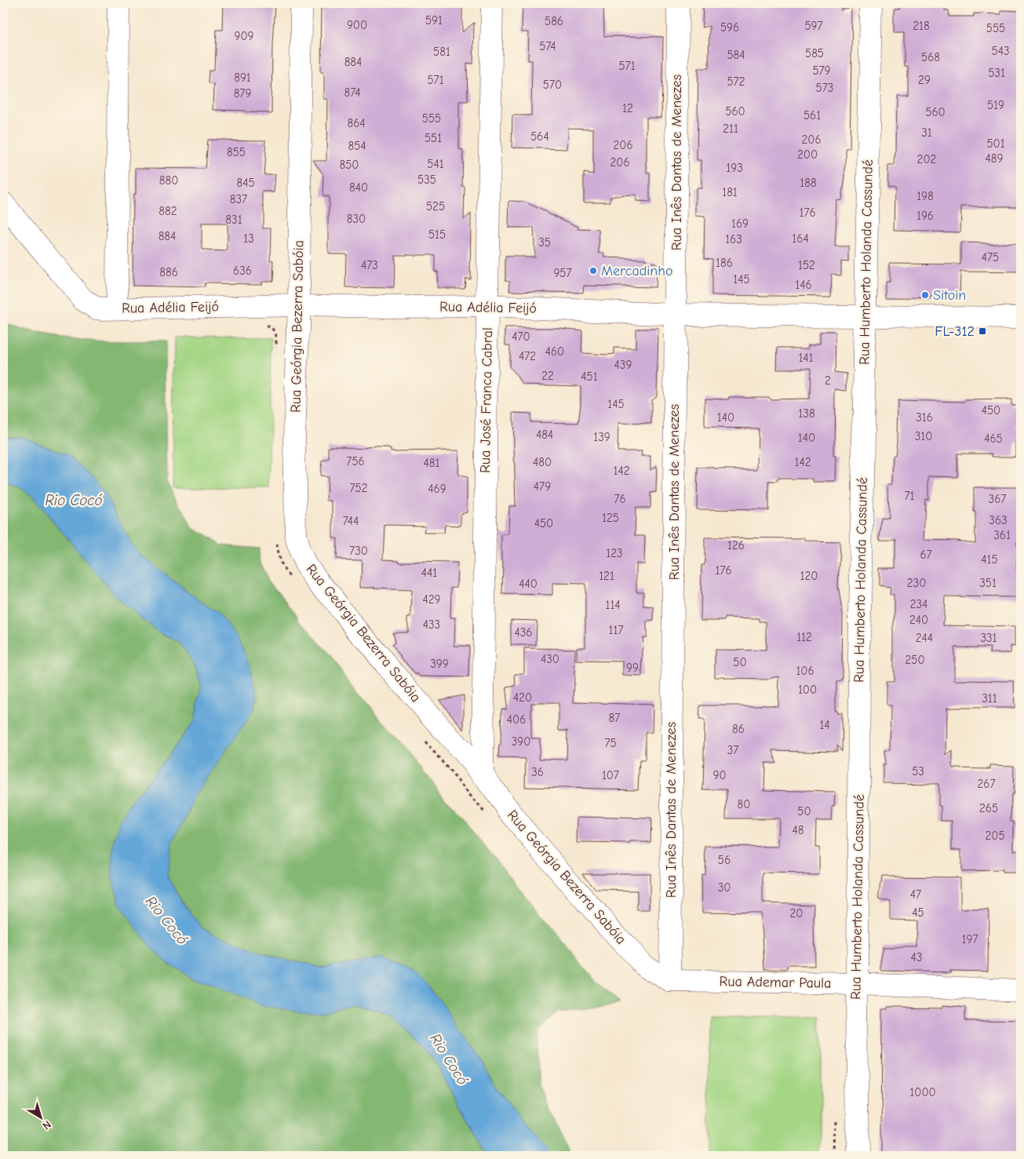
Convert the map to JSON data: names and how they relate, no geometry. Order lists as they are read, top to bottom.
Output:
{
  "streets": {
    "street": [
      "Rua Inês Dantas de Menezes",
      "Rua Humberto Holanda Cassundé",
      "Rua Adélia Feijó",
      "Rua Geórgia Bezerra Sabóia",
      "Rua José Franca Cabral",
      "Rua Ademar Paula"
    ]
  },
  "crossings": [
    ["Rua Inês Dantas de Menezes", "Rua Adélia Feijó"],
    ["Rua Inês Dantas de Menezes", "Rua Geórgia Bezerra Sabóia"],
    ["Rua Inês Dantas de Menezes", "Rua Ademar Paula"],
    ["Rua Humberto Holanda Cassundé", "Rua Adélia Feijó"],
    ["Rua Humberto Holanda Cassundé", "Rua Ademar Paula"],
    ["Rua Adélia Feijó", "Rua Geórgia Bezerra Sabóia"],
    ["Rua Adélia Feijó", "Rua José Franca Cabral"],
    ["Rua Geórgia Bezerra Sabóia", "Rua José Franca Cabral"],
    ["Rua Geórgia Bezerra Sabóia", "Rua Ademar Paula"]
  ],
  "water": ["Rio Cocó"],
  "places": {
    "other": ["Mercadinho", "Sitoin"],
    "transit": ["FL-312"]
  },
  "house_numbers": [
    "591",
    "586",
    "900",
    "597",
    "218",
    "596",
    "555",
    "909",
    "574",
    "543",
    "581",
    "585",
    "584",
    "568",
    "884",
    "571",
    "579",
    "531",
    "891",
    "571",
    "29",
    "572",
    "570",
    "573",
    "874",
    "879",
    "519",
    "12",
    "560",
    "560",
    "561",
    "555",
    "864",
    "211",
    "31",
    "564",
    "551",
    "206",
    "501",
    "206",
    "854",
    "855",
    "200",
    "489",
    "202",
    "206",
    "541",
    "850",
    "193",
    "535",
    "880",
    "845",
    "188",
    "840",
    "181",
    "198",
    "837",
    "525",
    "882",
    "176",
    "196",
    "830",
    "831",
    "169",
    "515",
    "884",
    "13",
    "164",
    "163",
    "35",
    "475",
    "186",
    "473",
    "152",
    "636",
    "886",
    "957",
    "145",
    "146",
    "470",
    "460",
    "472",
    "141",
    "439",
    "22",
    "451",
    "2",
    "145",
    "450",
    "138",
    "140",
    "316",
    "484",
    "310",
    "139",
    "140",
    "465",
    "756",
    "480",
    "142",
    "481",
    "142",
    "479",
    "752",
    "469",
    "71",
    "76",
    "367",
    "125",
    "363",
    "744",
    "450",
    "361",
    "126",
    "730",
    "123",
    "67",
    "415",
    "176",
    "441",
    "121",
    "120",
    "230",
    "351",
    "440",
    "429",
    "234",
    "114",
    "240",
    "433",
    "117",
    "436",
    "112",
    "244",
    "331",
    "430",
    "250",
    "50",
    "399",
    "99",
    "106",
    "100",
    "420",
    "311",
    "87",
    "406",
    "14",
    "86",
    "390",
    "75",
    "37",
    "53",
    "36",
    "107",
    "90",
    "267",
    "80",
    "265",
    "50",
    "48",
    "205",
    "56",
    "30",
    "47",
    "45",
    "20",
    "197",
    "43",
    "1000"
  ],
  "north": "bottom right"
}
